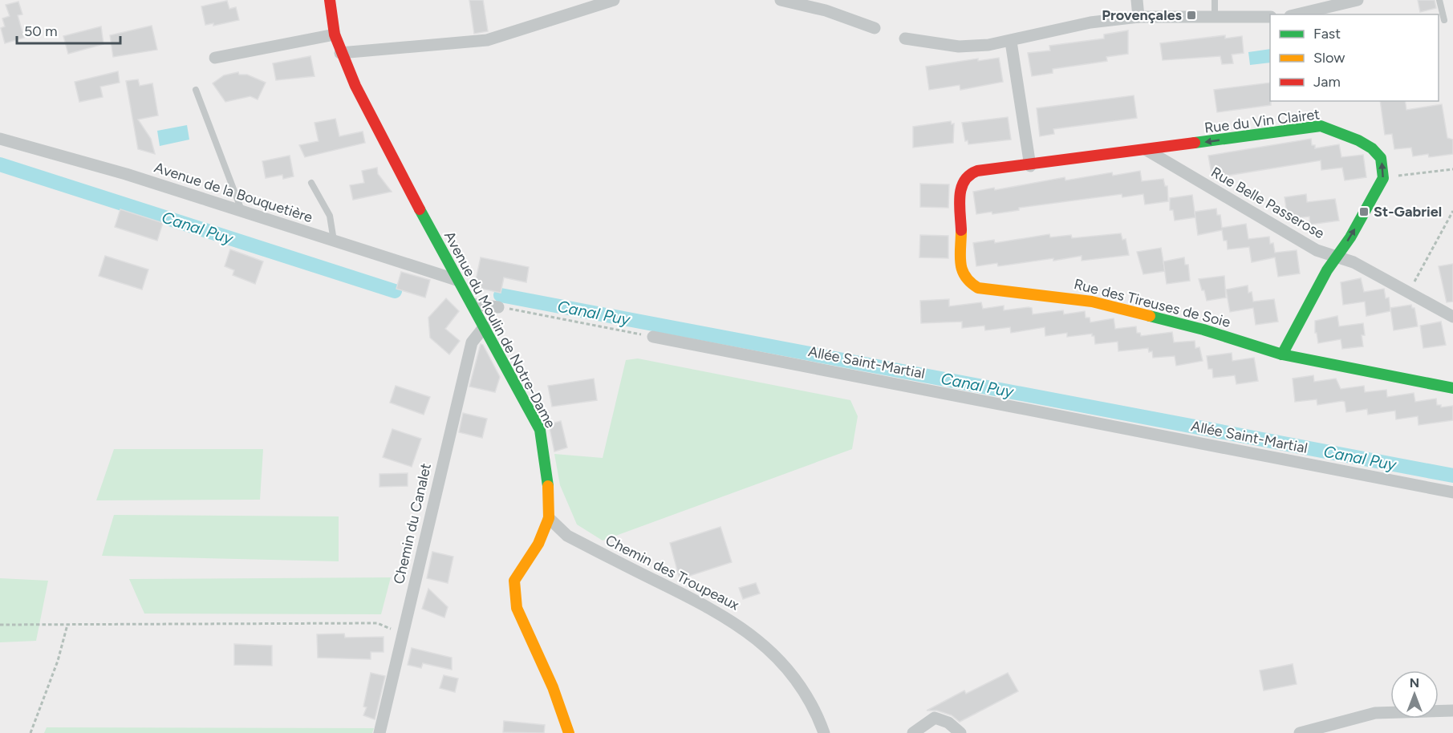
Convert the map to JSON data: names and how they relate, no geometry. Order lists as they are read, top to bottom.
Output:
{
  "streets": {
    "street": [
      "Rue du Vin Clairet",
      "Avenue de la Bouquetière",
      "Rue Belle Passerose",
      "Rue des Tireuses de Soie",
      "Avenue du Moulin de Notre-Dame",
      "Allée Saint-Martial",
      "Chemin du Canalet",
      "Chemin des Troupeaux"
    ]
  },
  "crossings": [
    ["Rue du Vin Clairet", "Rue Belle Passerose"],
    ["Rue du Vin Clairet", "Rue des Tireuses de Soie"],
    ["Avenue de la Bouquetière", "Avenue du Moulin de Notre-Dame"],
    ["Avenue du Moulin de Notre-Dame", "Chemin du Canalet"],
    ["Avenue du Moulin de Notre-Dame", "Chemin des Troupeaux"]
  ],
  "one_way": ["Rue du Vin Clairet"],
  "water": ["Canal Puy"],
  "places": {
    "transit": ["Provençales", "St-Gabriel"]
  },
  "legend": ["Fast", "Slow", "Jam"],
  "scale_bar": "50 m",
  "north": "top"
}
